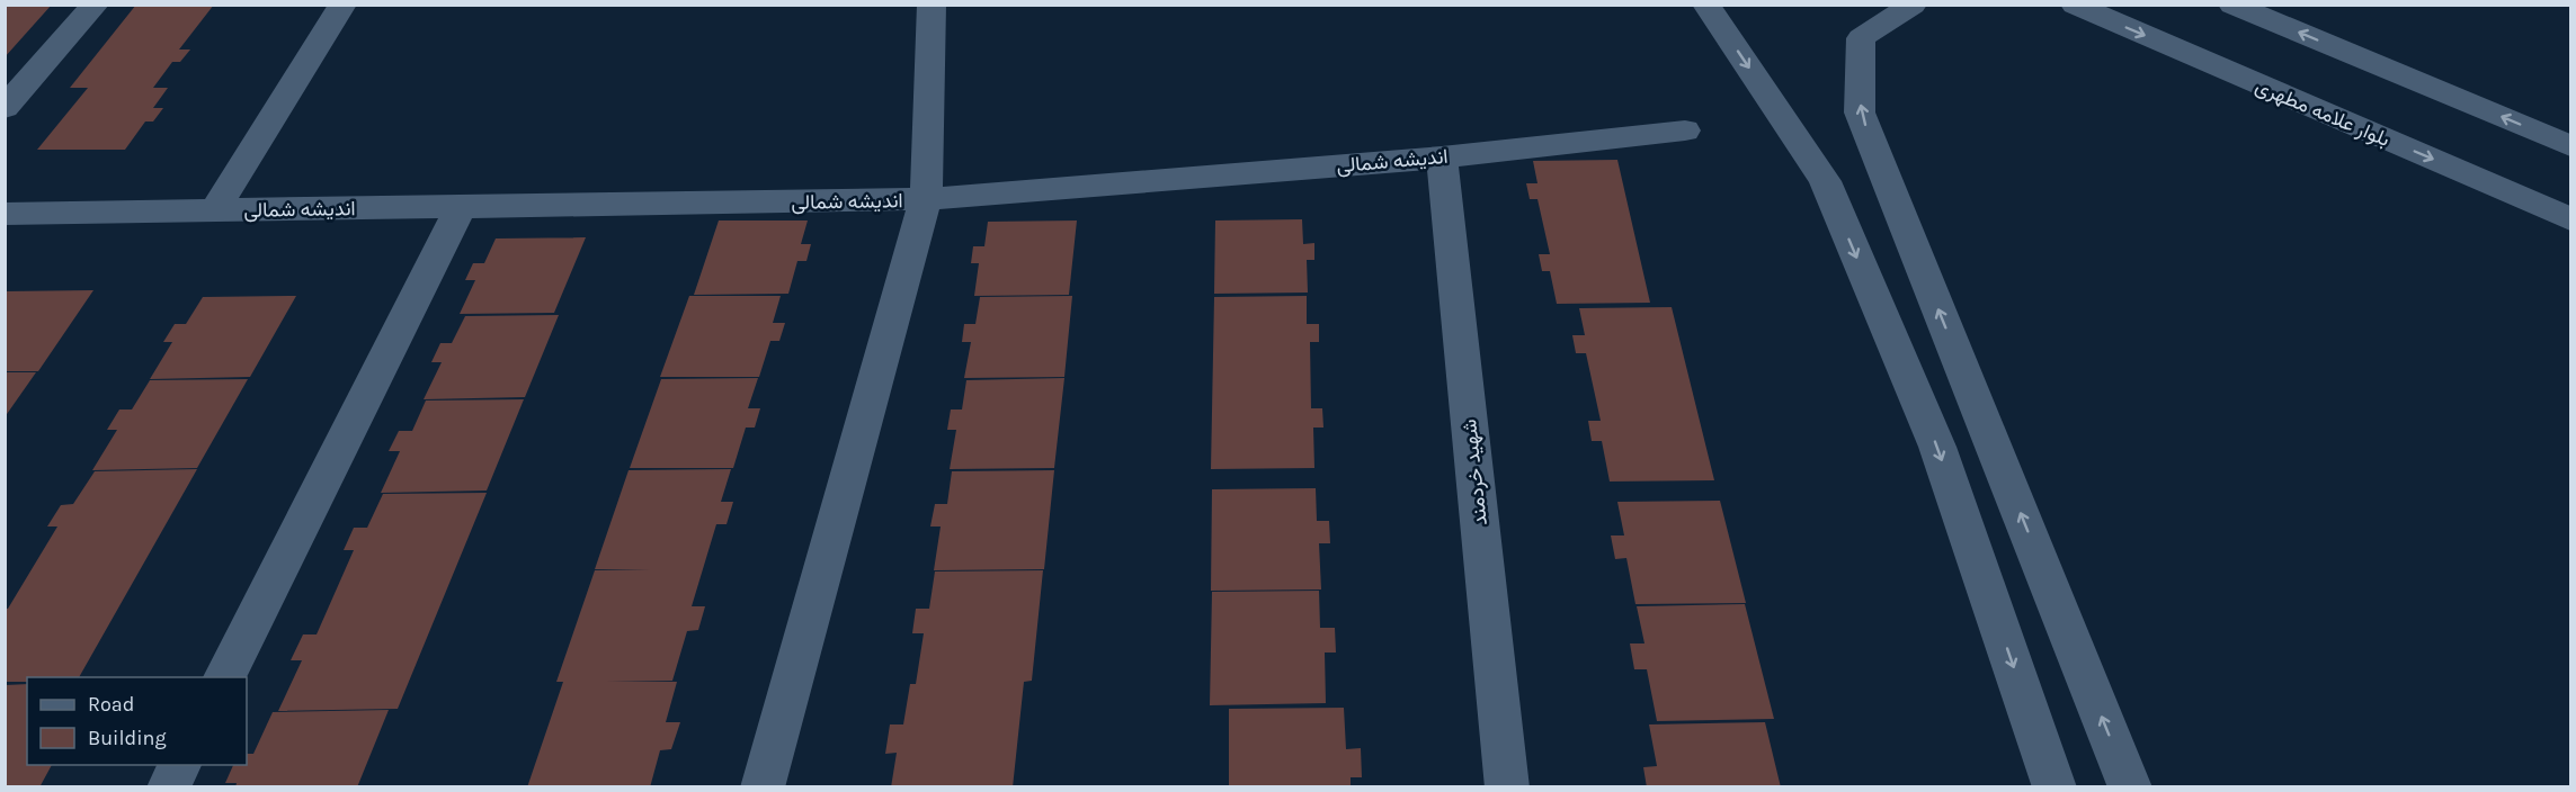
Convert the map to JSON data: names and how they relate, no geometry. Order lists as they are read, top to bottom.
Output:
{
  "streets": {
    "street": ["بلوار علامه مطهری", "اندیشه شمالی", "شهید خردمند"]
  },
  "crossings": [
    ["اندیشه شمالی", "شهید خردمند"]
  ],
  "legend": ["Road", "Building"]
}
